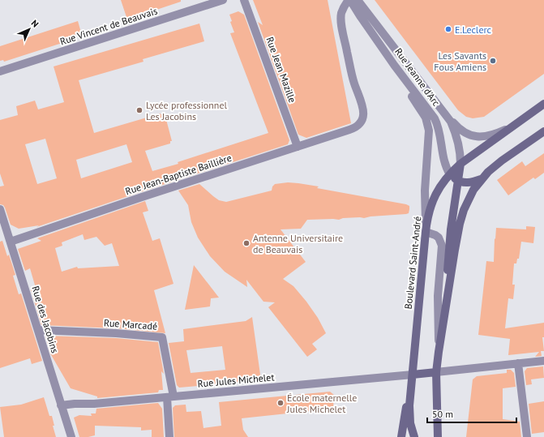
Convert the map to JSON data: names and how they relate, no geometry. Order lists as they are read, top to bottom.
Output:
{
  "streets": {
    "main road": ["Boulevard Saint-André"],
    "street": [
      "Rue Vincent de Beauvais",
      "Rue Jean Mazille",
      "Rue Jeanne d'Arc",
      "Rue Jean-Baptiste Baillière",
      "Rue des Jacobins",
      "Rue Marcadé",
      "Rue Jules Michelet"
    ]
  },
  "crossings": [
    ["Rue Jean Mazille", "Rue Jean-Baptiste Baillière"],
    ["Rue Jeanne d'Arc", "Rue Jean-Baptiste Baillière"],
    ["Rue Jeanne d'Arc", "Boulevard Saint-André"],
    ["Rue Jean-Baptiste Baillière", "Rue des Jacobins"],
    ["Boulevard Saint-André", "Rue Jules Michelet"],
    ["Rue des Jacobins", "Rue Marcadé"],
    ["Rue des Jacobins", "Rue Jules Michelet"],
    ["Rue Marcadé", "Rue Jules Michelet"]
  ],
  "places": [
    "E.Leclerc",
    "Les Savants Fous Amiens",
    "Lycée professionnel Les Jacobins",
    "Antenne Universitaire de Beauvais",
    "École maternelle Jules Michelet"
  ],
  "scale_bar": "50 m",
  "north": "top right"
}
